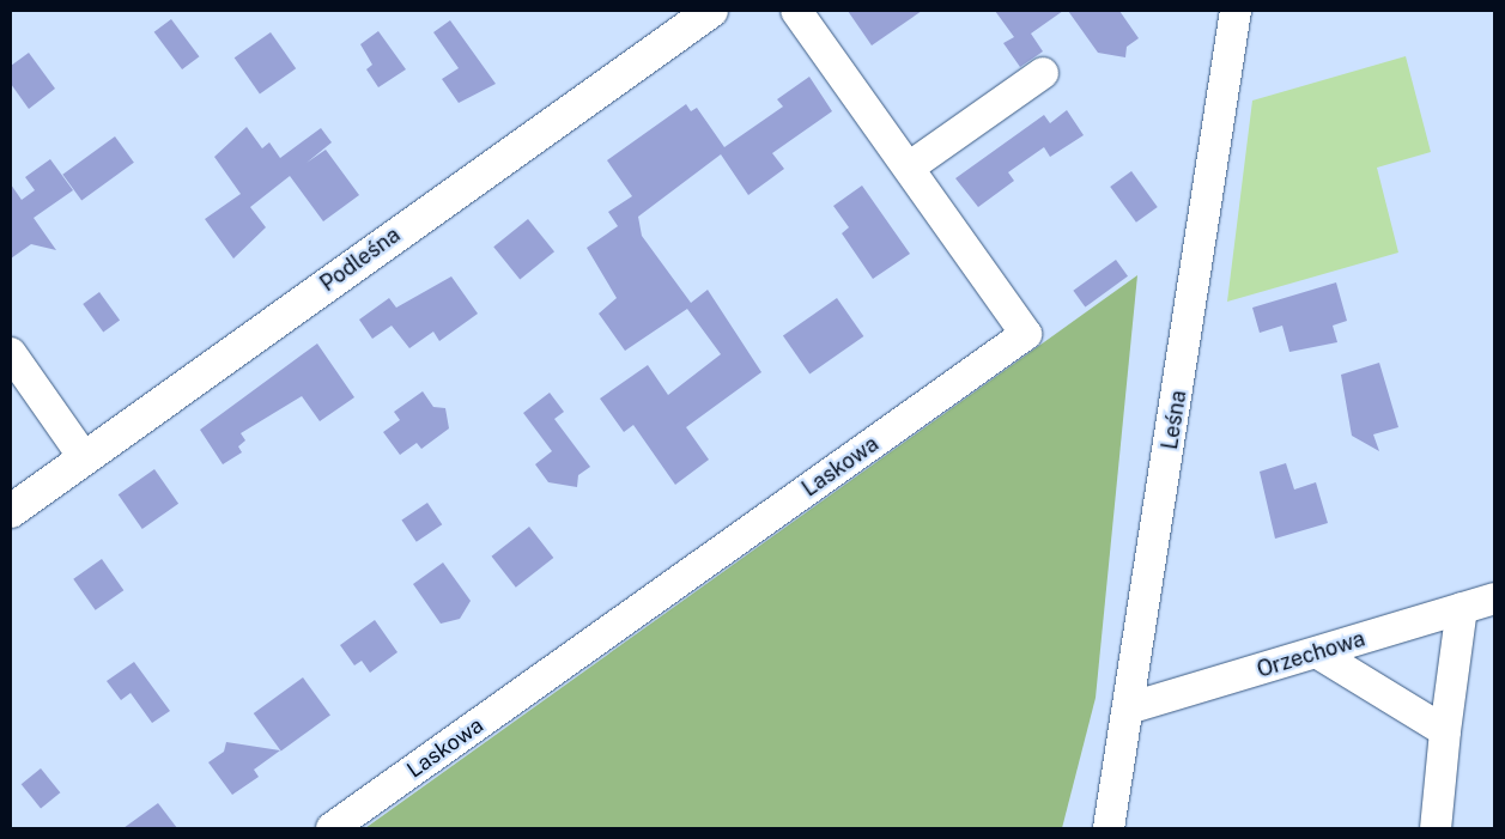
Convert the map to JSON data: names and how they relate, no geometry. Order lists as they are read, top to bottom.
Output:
{
  "streets": {
    "street": [
      "Podleśna",
      "Leśna",
      "Laskowa",
      "Orzechowa"
    ]
  },
  "crossings": [
    ["Leśna", "Orzechowa"]
  ]
}
